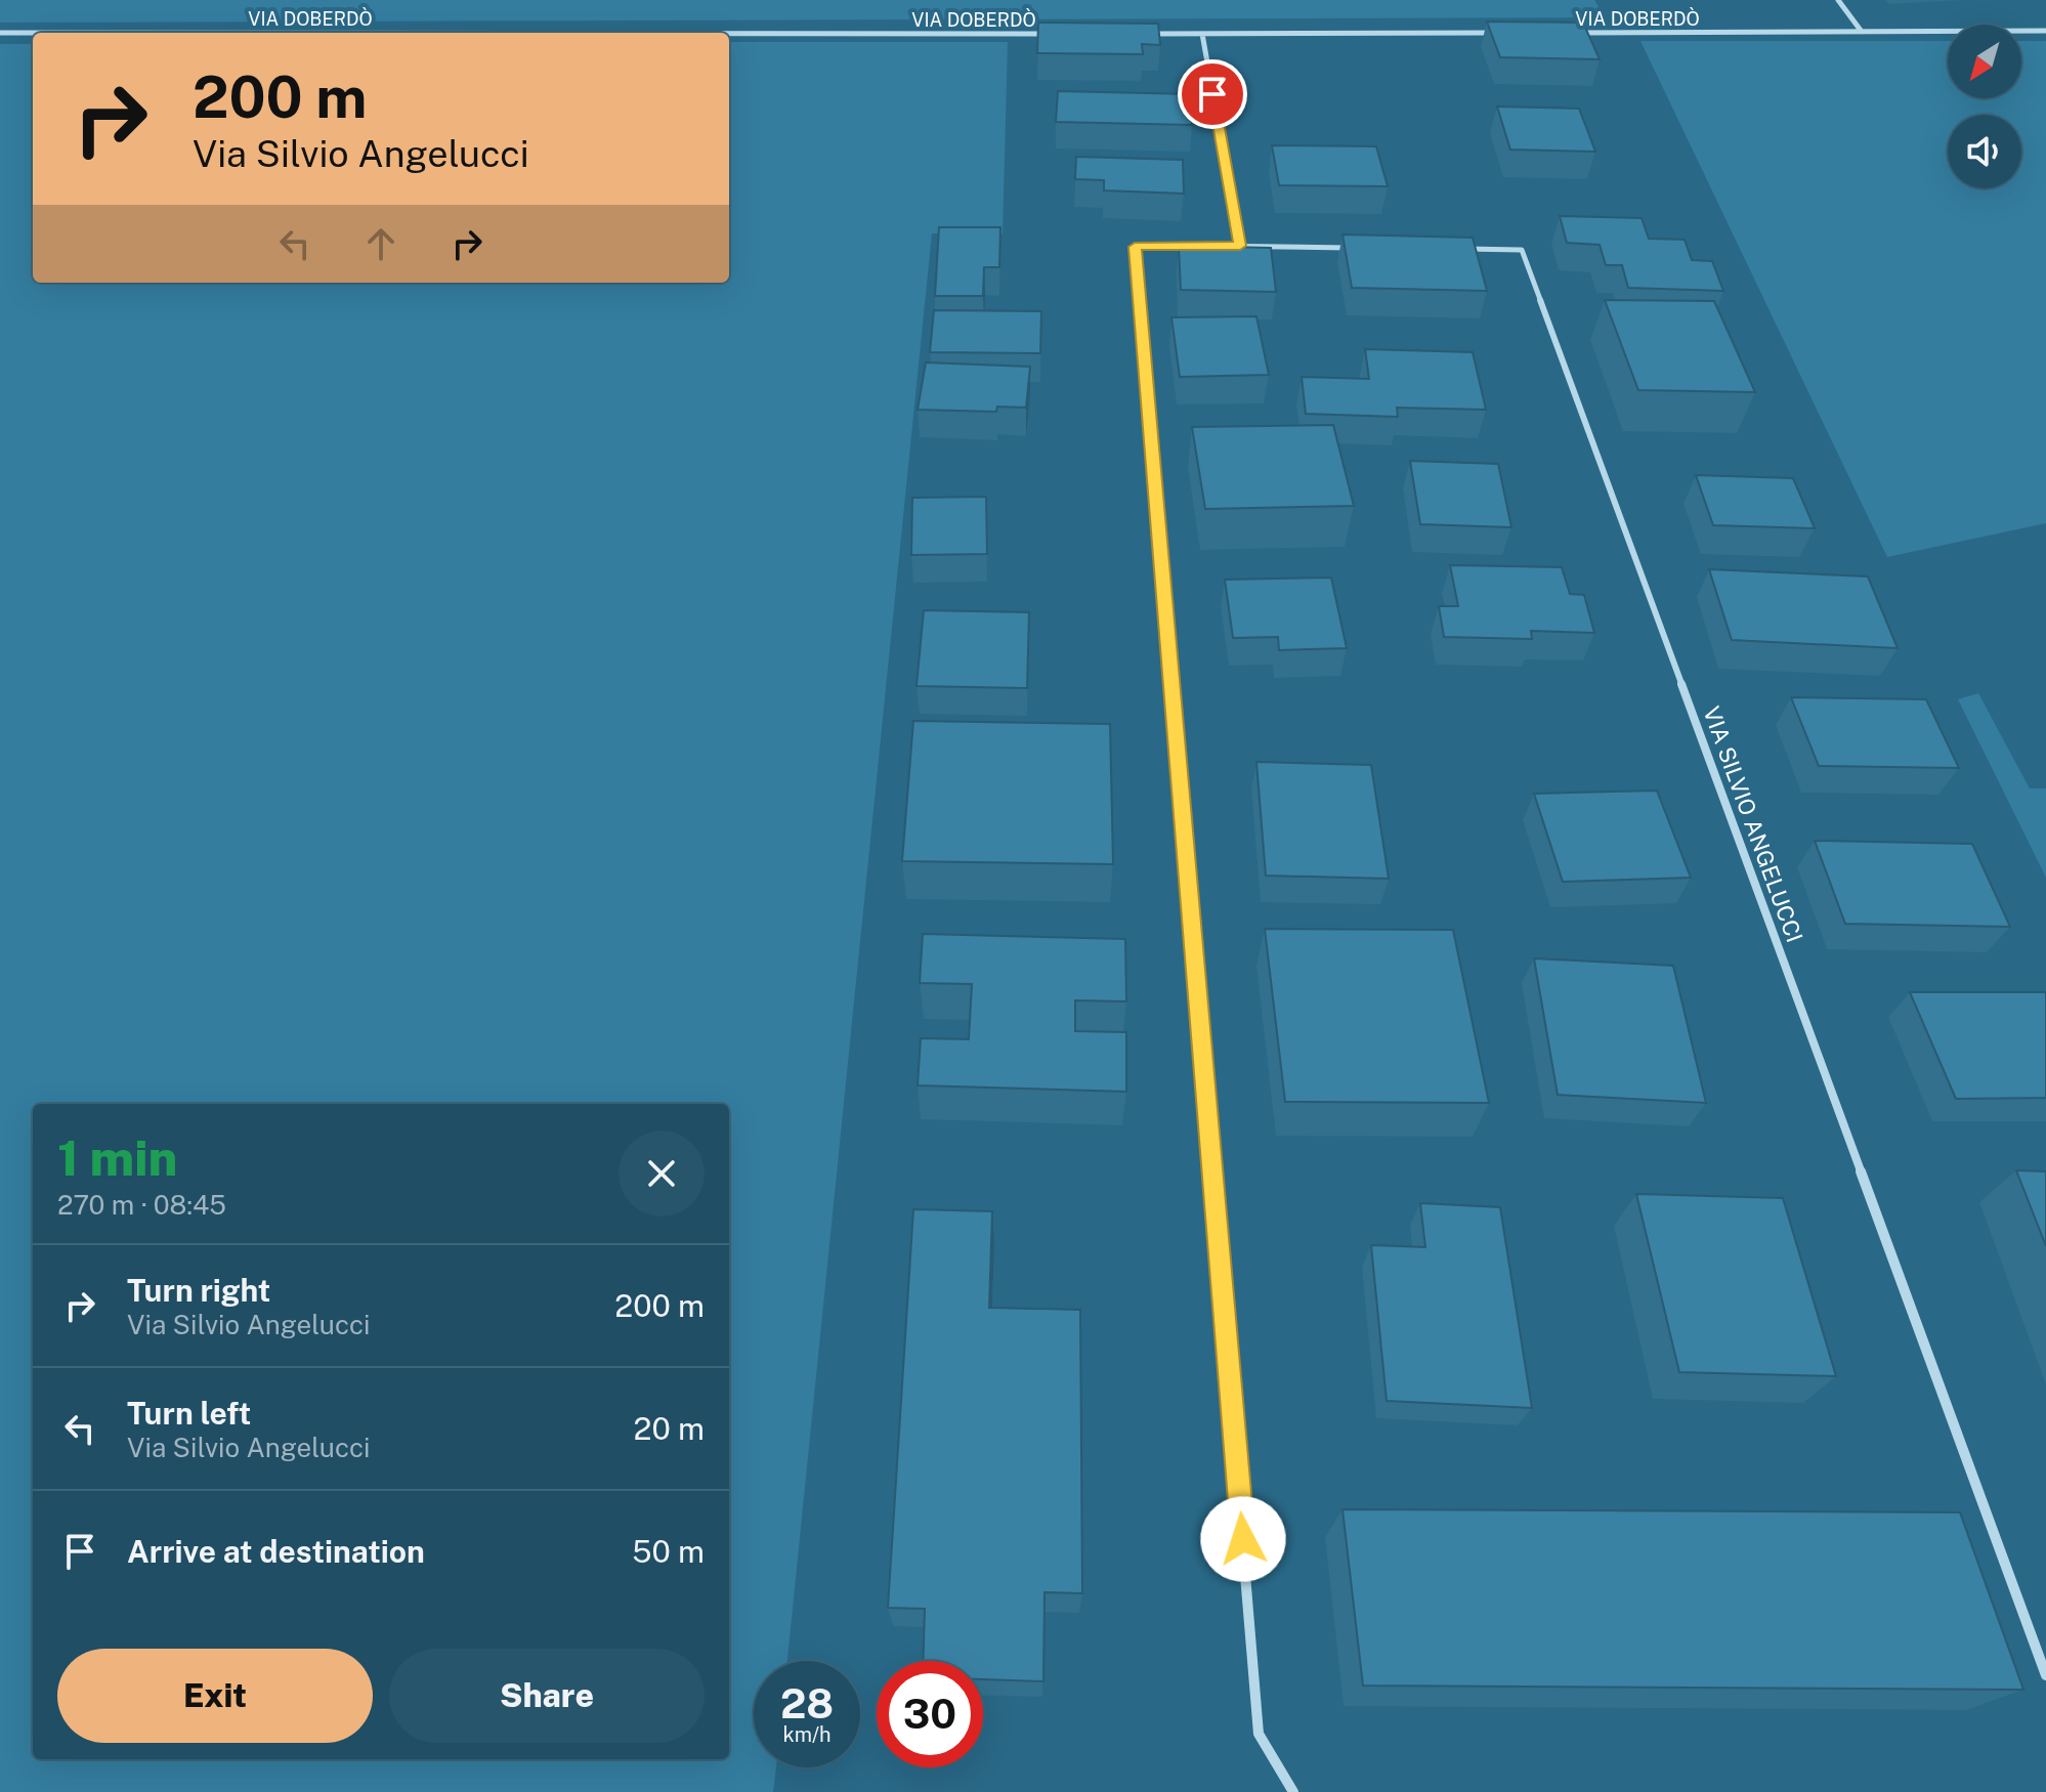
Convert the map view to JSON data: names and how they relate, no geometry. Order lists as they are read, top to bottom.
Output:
{
  "streets": {
    "street": ["VIA DOBERDÒ", "VIA SILVIO ANGELUCCI"]
  },
  "north": "bottom left",
  "page": {
    "turn": ["200 m", "Via Silvio Angelucci"],
    "heading": ["1 min", "270 m · 08:45"],
    "list": [
      {
        "name": "Turn right",
        "note": "Via Silvio Angelucci",
        "value": "200 m"
      },
      {
        "name": "Turn left",
        "note": "Via Silvio Angelucci",
        "value": "20 m"
      },
      {
        "name": "Arrive at destination",
        "value": "50 m"
      }
    ],
    "buttons": ["Exit", "Share"],
    "speed": "28 km/h",
    "limit": "30"
  }
}
